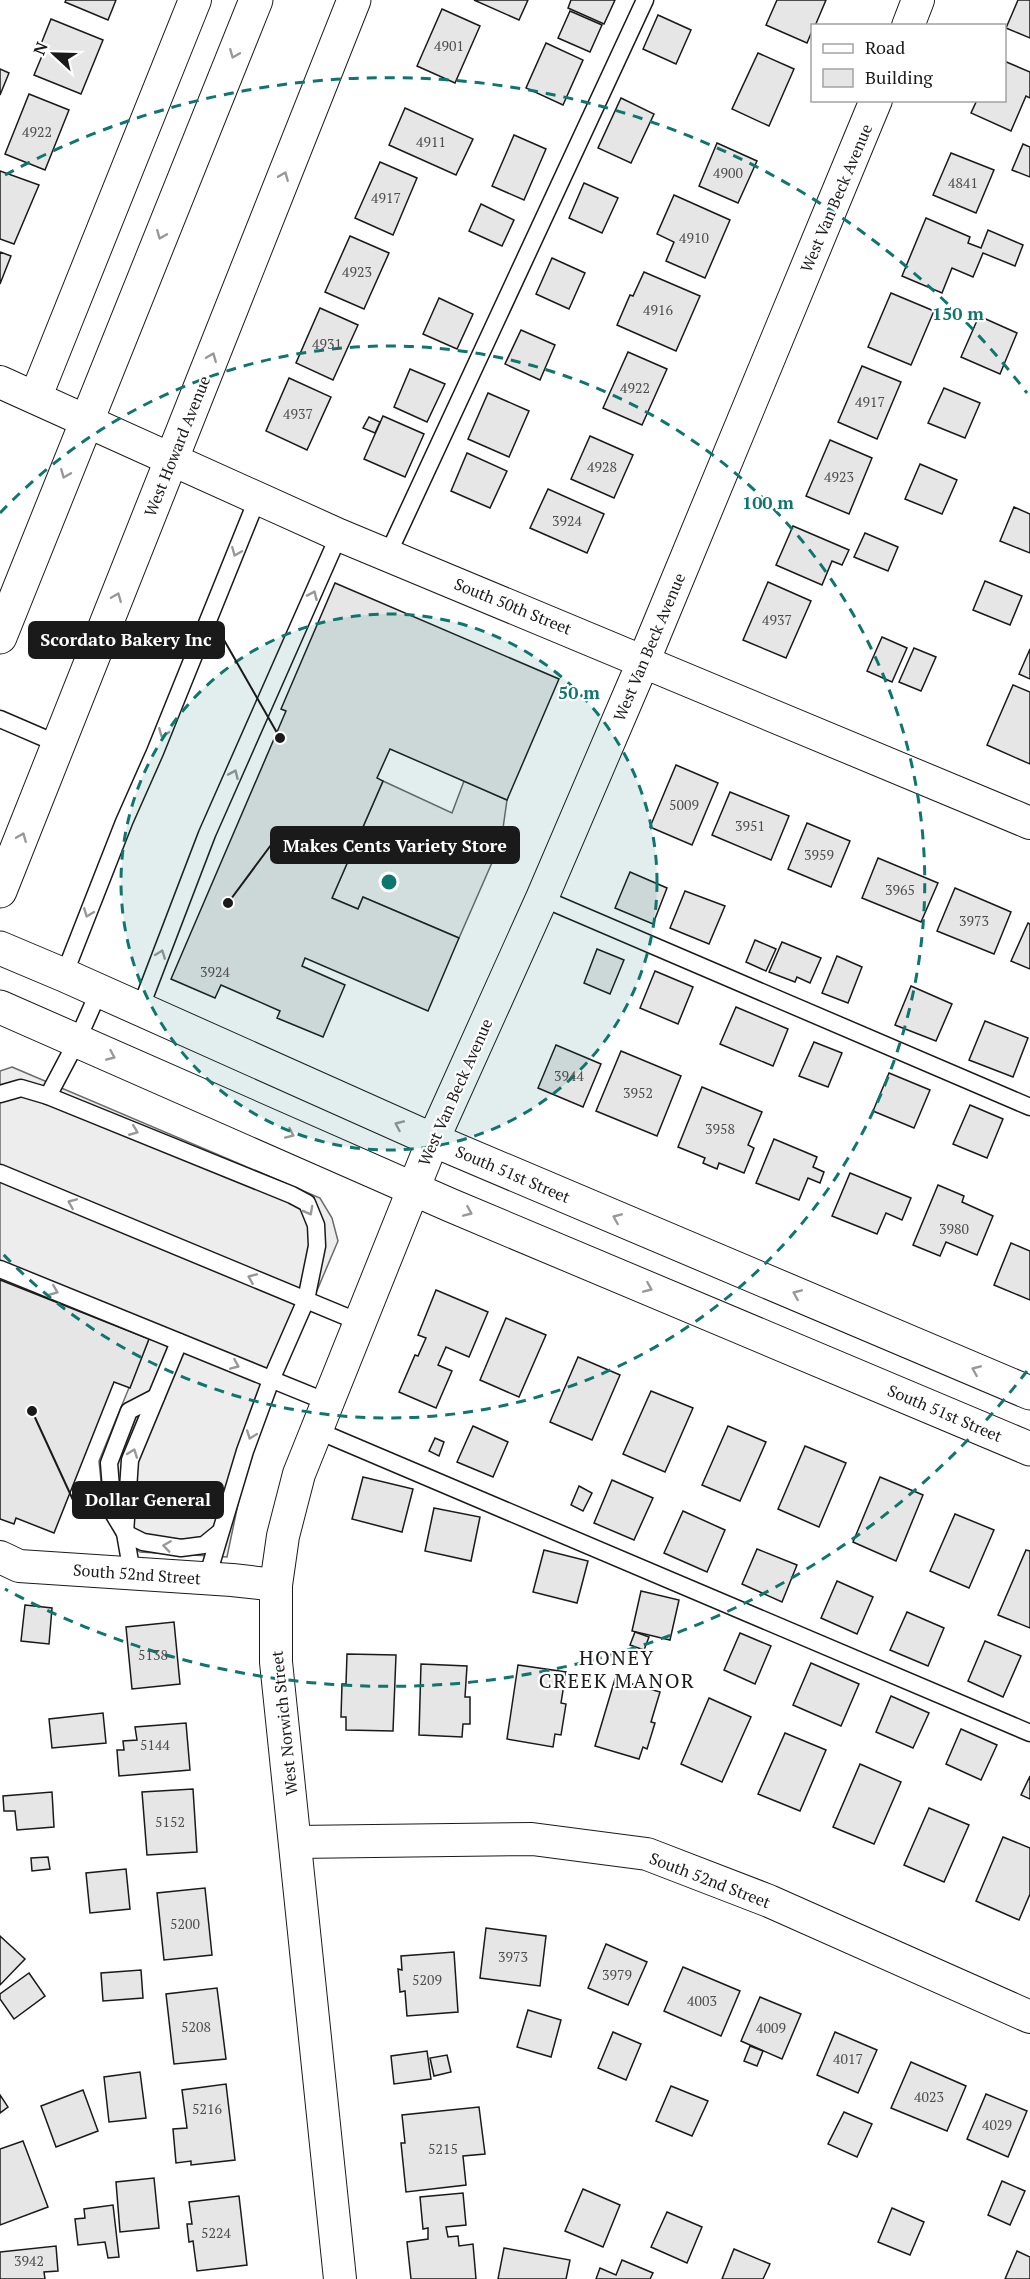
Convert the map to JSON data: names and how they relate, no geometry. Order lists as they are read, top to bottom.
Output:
{
  "streets": {
    "street": [
      "West Van Beck Avenue",
      "West Howard Avenue",
      "South 50th Street",
      "South 51st Street",
      "South 52nd Street",
      "West Norwich Street"
    ]
  },
  "crossings": [
    ["West Van Beck Avenue", "South 50th Street"],
    ["West Van Beck Avenue", "South 51st Street"],
    ["West Van Beck Avenue", "West Norwich Street"],
    ["West Howard Avenue", "South 50th Street"],
    ["South 51st Street", "West Norwich Street"],
    ["South 52nd Street", "West Norwich Street"]
  ],
  "districts": ["HONEY CREEK MANOR"],
  "places": ["Scordato Bakery Inc", "Makes Cents Variety Store", "Dollar General"],
  "house_numbers": [
    "4901",
    "4922",
    "4911",
    "4900",
    "4841",
    "4917",
    "4910",
    "4923",
    "4916",
    "4931",
    "4922",
    "4917",
    "4937",
    "4928",
    "4923",
    "3924",
    "4937",
    "5009",
    "3951",
    "3959",
    "3965",
    "3973",
    "3924",
    "3944",
    "3952",
    "3958",
    "3980",
    "5138",
    "5144",
    "5152",
    "5200",
    "3973",
    "3979",
    "5209",
    "4003",
    "5208",
    "4009",
    "4017",
    "4023",
    "5216",
    "4029",
    "5215",
    "5224",
    "3942"
  ],
  "legend": ["Road", "Building"],
  "north": "left",
  "rings": ["150 m", "100 m", "50 m"]
}
